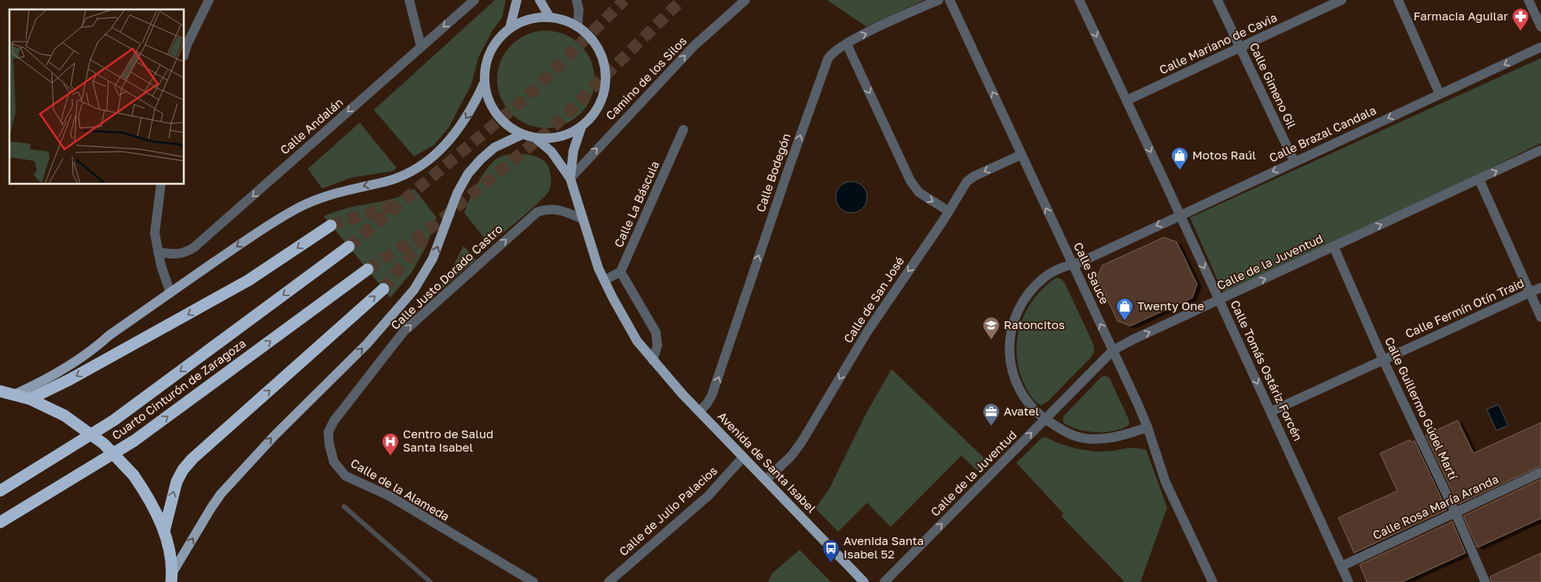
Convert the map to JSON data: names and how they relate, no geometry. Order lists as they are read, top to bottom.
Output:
{
  "streets": {
    "highway": ["Cuarto Cinturón de Zaragoza"],
    "main road": ["Avenida de Santa Isabel"],
    "street": [
      "Calle Mariano de Cavia",
      "Camino de los Silos",
      "Calle Gimeno Gil",
      "Calle Andalán",
      "Calle Brazal Candala",
      "Calle Bodegón",
      "Calle La Báscula",
      "Calle de la Juventud",
      "Calle Sauce",
      "Calle Justo Dorado Castro",
      "Calle de San José",
      "Calle Fermín Otín Traid",
      "Calle Tomás Ostáriz Forcén",
      "Calle Guillermo Gúdel Martí",
      "Calle de la Alameda",
      "Calle Rosa María Aranda",
      "Calle de Julio Palacios"
    ]
  },
  "crossings": [
    ["Calle Mariano de Cavia", "Calle Gimeno Gil"],
    ["Calle Mariano de Cavia", "Calle Tomás Ostáriz Forcén"],
    ["Camino de los Silos", "Avenida de Santa Isabel"],
    ["Calle Gimeno Gil", "Calle Brazal Candala"],
    ["Calle Brazal Candala", "Calle de la Juventud"],
    ["Calle Brazal Candala", "Calle Sauce"],
    ["Calle Brazal Candala", "Calle Tomás Ostáriz Forcén"],
    ["Calle Bodegón", "Avenida de Santa Isabel"],
    ["Calle de la Juventud", "Calle Sauce"],
    ["Calle de la Juventud", "Calle Tomás Ostáriz Forcén"],
    ["Calle de la Juventud", "Calle Guillermo Gúdel Martí"],
    ["Calle Sauce", "Calle de San José"],
    ["Calle Justo Dorado Castro", "Avenida de Santa Isabel"],
    ["Calle Justo Dorado Castro", "Calle de la Alameda"],
    ["Calle de San José", "Avenida de Santa Isabel"],
    ["Calle Fermín Otín Traid", "Calle Tomás Ostáriz Forcén"],
    ["Calle Fermín Otín Traid", "Calle Guillermo Gúdel Martí"],
    ["Calle Tomás Ostáriz Forcén", "Calle Rosa María Aranda"],
    ["Calle Guillermo Gúdel Martí", "Calle Rosa María Aranda"],
    ["Avenida de Santa Isabel", "Calle de Julio Palacios"]
  ],
  "one_way": [
    "Camino de los Silos",
    "Calle Andalán",
    "Calle Brazal Candala",
    "Calle Bodegón",
    "Calle de la Juventud",
    "Calle Sauce",
    "Calle Justo Dorado Castro",
    "Calle de San José",
    "Calle Tomás Ostáriz Forcén"
  ],
  "places": {
    "pharmacy": ["Farmacia Aguilar"],
    "shop": ["Motos Raúl", "Twenty One"],
    "school or university": ["Ratoncitos"],
    "office": ["Avatel"],
    "hospital": ["Centro de Salud Santa Isabel"],
    "bus stop": ["Avenida Santa Isabel 52"]
  }
}
